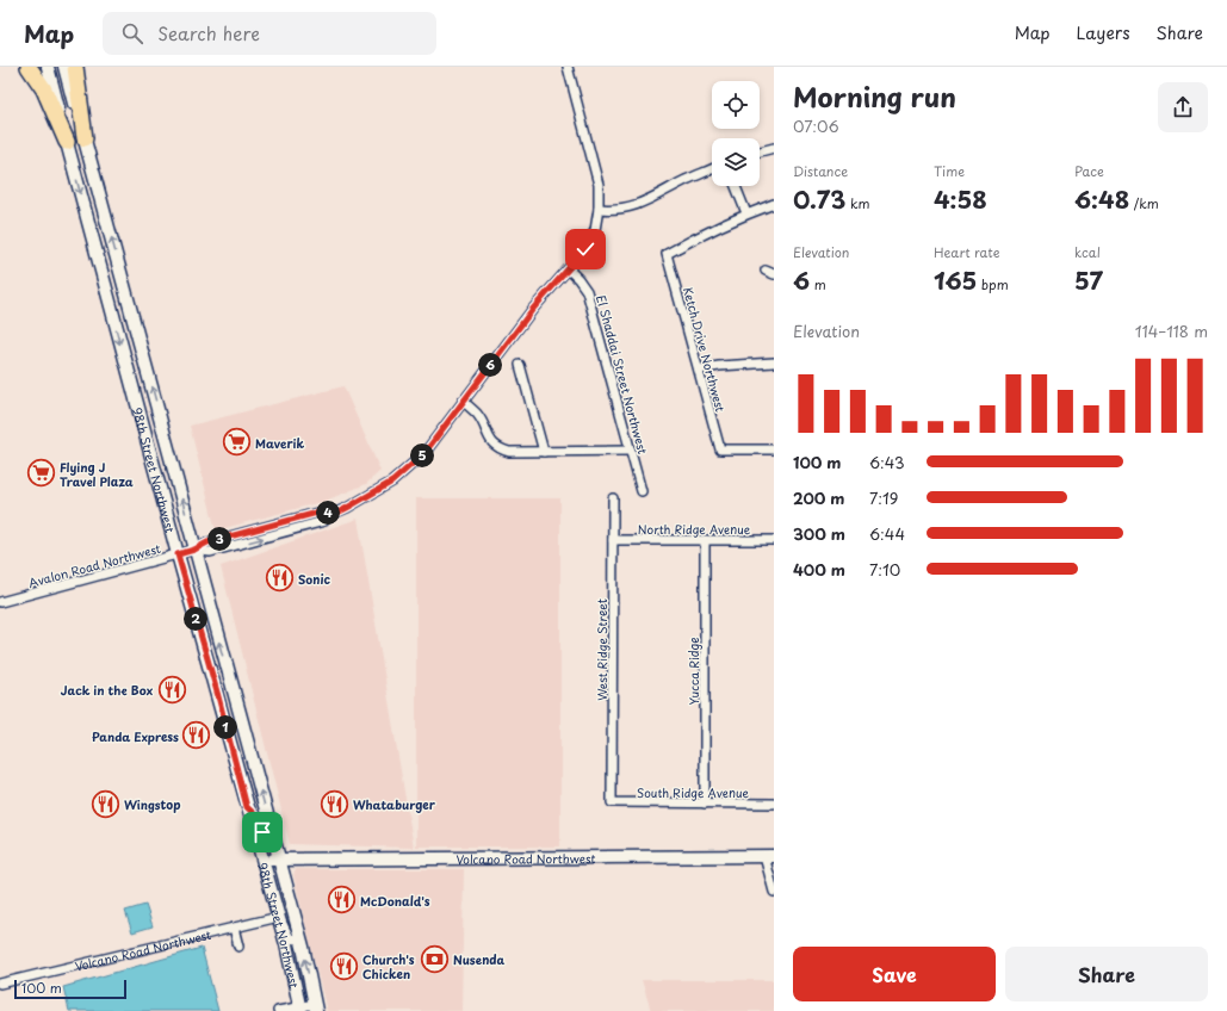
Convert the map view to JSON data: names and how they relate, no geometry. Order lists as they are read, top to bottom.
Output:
{
  "streets": {
    "main road": ["98th Street Northwest", "Volcano Road Northwest"],
    "street": [
      "Ketch Drive Northwest",
      "El Shaddai Street Northwest",
      "North Ridge Avenue",
      "Avalon Road Northwest",
      "West Ridge Street",
      "Yucca Ridge",
      "South Ridge Avenue"
    ]
  },
  "crossings": [
    ["El Shaddai Street Northwest", "Avalon Road Northwest"],
    ["98th Street Northwest", "Avalon Road Northwest"],
    ["98th Street Northwest", "Volcano Road Northwest"],
    ["North Ridge Avenue", "West Ridge Street"],
    ["North Ridge Avenue", "Yucca Ridge"],
    ["West Ridge Street", "South Ridge Avenue"],
    ["Yucca Ridge", "South Ridge Avenue"]
  ],
  "places": {
    "supermarket": ["Maverik", "Flying J Travel Plaza"],
    "restaurant": [
      "Sonic",
      "Jack in the Box",
      "Panda Express",
      "Wingstop",
      "Whataburger",
      "McDonald's",
      "Church's Chicken"
    ],
    "bank": ["Nusenda"]
  },
  "scale_bar": "100 m",
  "page": {
    "header": "Map",
    "search": "Search here",
    "nav": ["Map", "Layers", "Share"],
    "heading": ["Morning run", "07:06"],
    "stats": [
      ["Distance", "0.73 km"],
      ["Time", "4:58"],
      ["Pace", "6:48 /km"],
      ["Elevation", "6 m"],
      ["Heart rate", "165 bpm"],
      ["kcal", "57"]
    ],
    "chart": ["Elevation", "114–118 m"],
    "pins": [
      "6",
      "5",
      "4",
      "3",
      "2",
      "1"
    ],
    "list": [
      {
        "name": "100 m",
        "note": "6:43"
      },
      {
        "name": "200 m",
        "note": "7:19"
      },
      {
        "name": "300 m",
        "note": "6:44"
      },
      {
        "name": "400 m",
        "note": "7:10"
      }
    ],
    "buttons": ["Save", "Share"],
    "scale": "100 m"
  }
}
